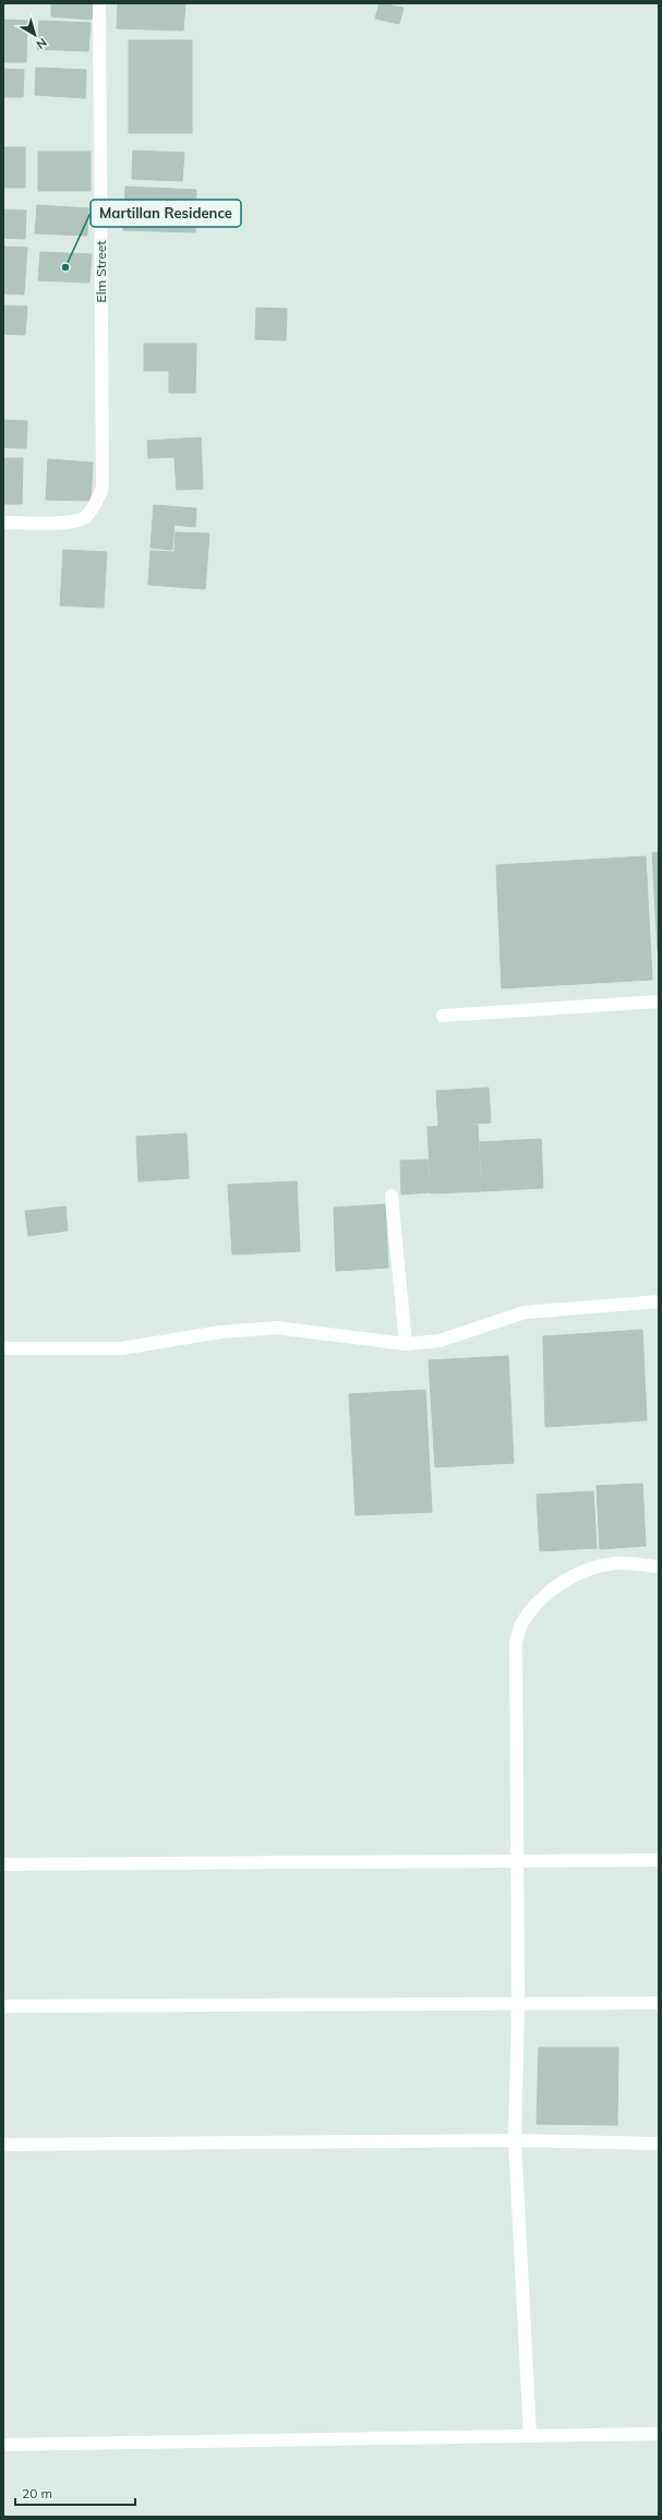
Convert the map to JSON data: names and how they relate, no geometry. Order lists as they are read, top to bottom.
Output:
{
  "streets": {
    "street": ["Elm Street"]
  },
  "places": ["Martillan Residence"],
  "scale_bar": "20 m",
  "north": "bottom right"
}
